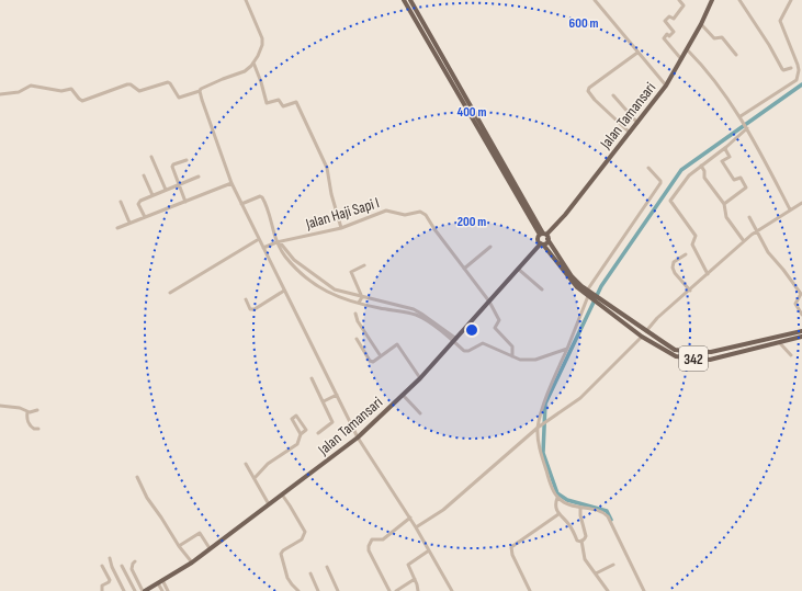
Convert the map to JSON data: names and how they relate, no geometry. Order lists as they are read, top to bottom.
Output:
{
  "streets": {
    "main road": ["Jalan Tamansari", "342"],
    "street": ["Jalan Haji Sapi I"]
  },
  "crossings": [
    ["Jalan Tamansari", "Jalan Haji Sapi I"],
    ["Jalan Tamansari", "342"]
  ],
  "rings": ["600 m", "400 m", "200 m"]
}
